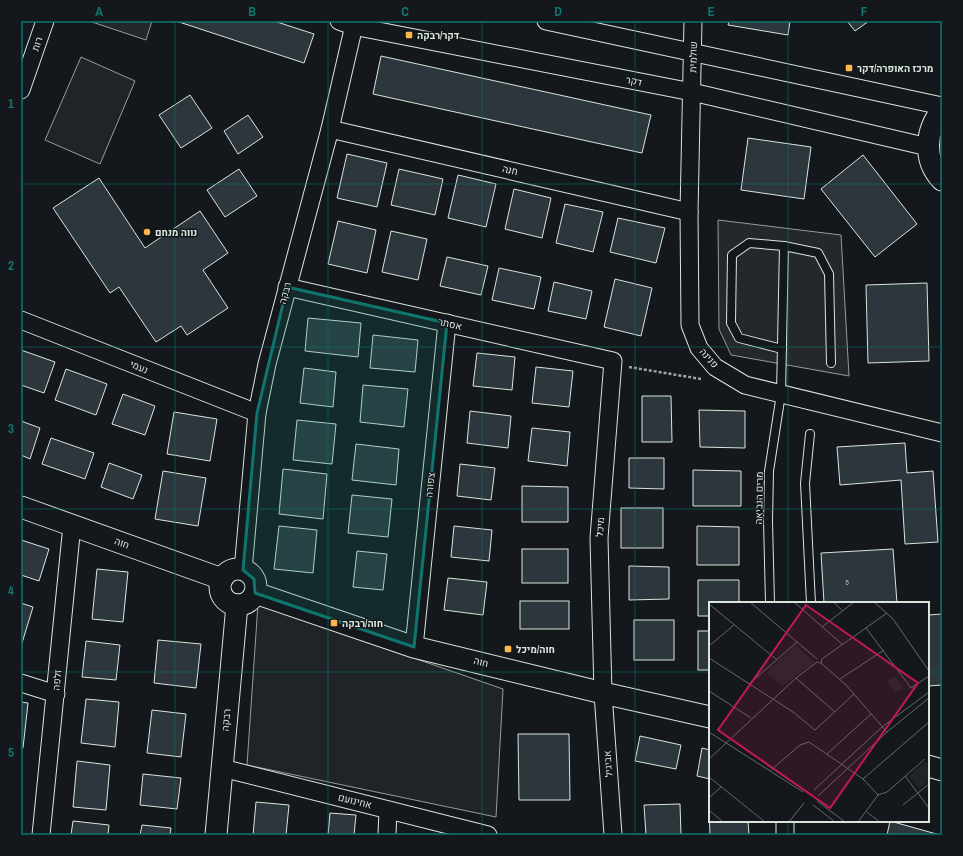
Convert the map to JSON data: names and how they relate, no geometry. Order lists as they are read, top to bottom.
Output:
{
  "streets": {
    "street": [
      "רות",
      "שולמית",
      "דקר",
      "חנה",
      "רבקה",
      "אסתר",
      "פנינה",
      "נעמי",
      "צפורה",
      "מיכל",
      "חוה",
      "זלפה",
      "אביגיל",
      "אחינועם"
    ],
    "lane": ["מרים הנביאה"]
  },
  "crossings": [
    ["שולמית", "דקר"],
    ["שולמית", "פנינה"],
    ["דקר", "רבקה"],
    ["דקר", "פנינה"],
    ["חנה", "רבקה"],
    ["חנה", "פנינה"],
    ["רבקה", "אסתר"],
    ["רבקה", "נעמי"],
    ["רבקה", "חוה"],
    ["רבקה", "אחינועם"],
    ["אסתר", "צפורה"],
    ["אסתר", "מיכל"],
    ["פנינה", "מרים הנביאה"],
    ["צפורה", "חוה"],
    ["מיכל", "חוה"],
    ["מיכל", "אביגיל"],
    ["חוה", "זלפה"],
    ["חוה", "אביגיל"]
  ],
  "places": {
    "transit": [
      "דקר/רבקה",
      "מרכז האופרה/דקר",
      "חוה/רבקה",
      "חוה/מיכל"
    ],
    "other": ["נווה מנחם"]
  },
  "house_numbers": ["5"],
  "grid": {
    "columns": [
      "A",
      "B",
      "C",
      "D",
      "E",
      "F"
    ],
    "rows": [
      "1",
      "2",
      "3",
      "4",
      "5"
    ]
  }
}
